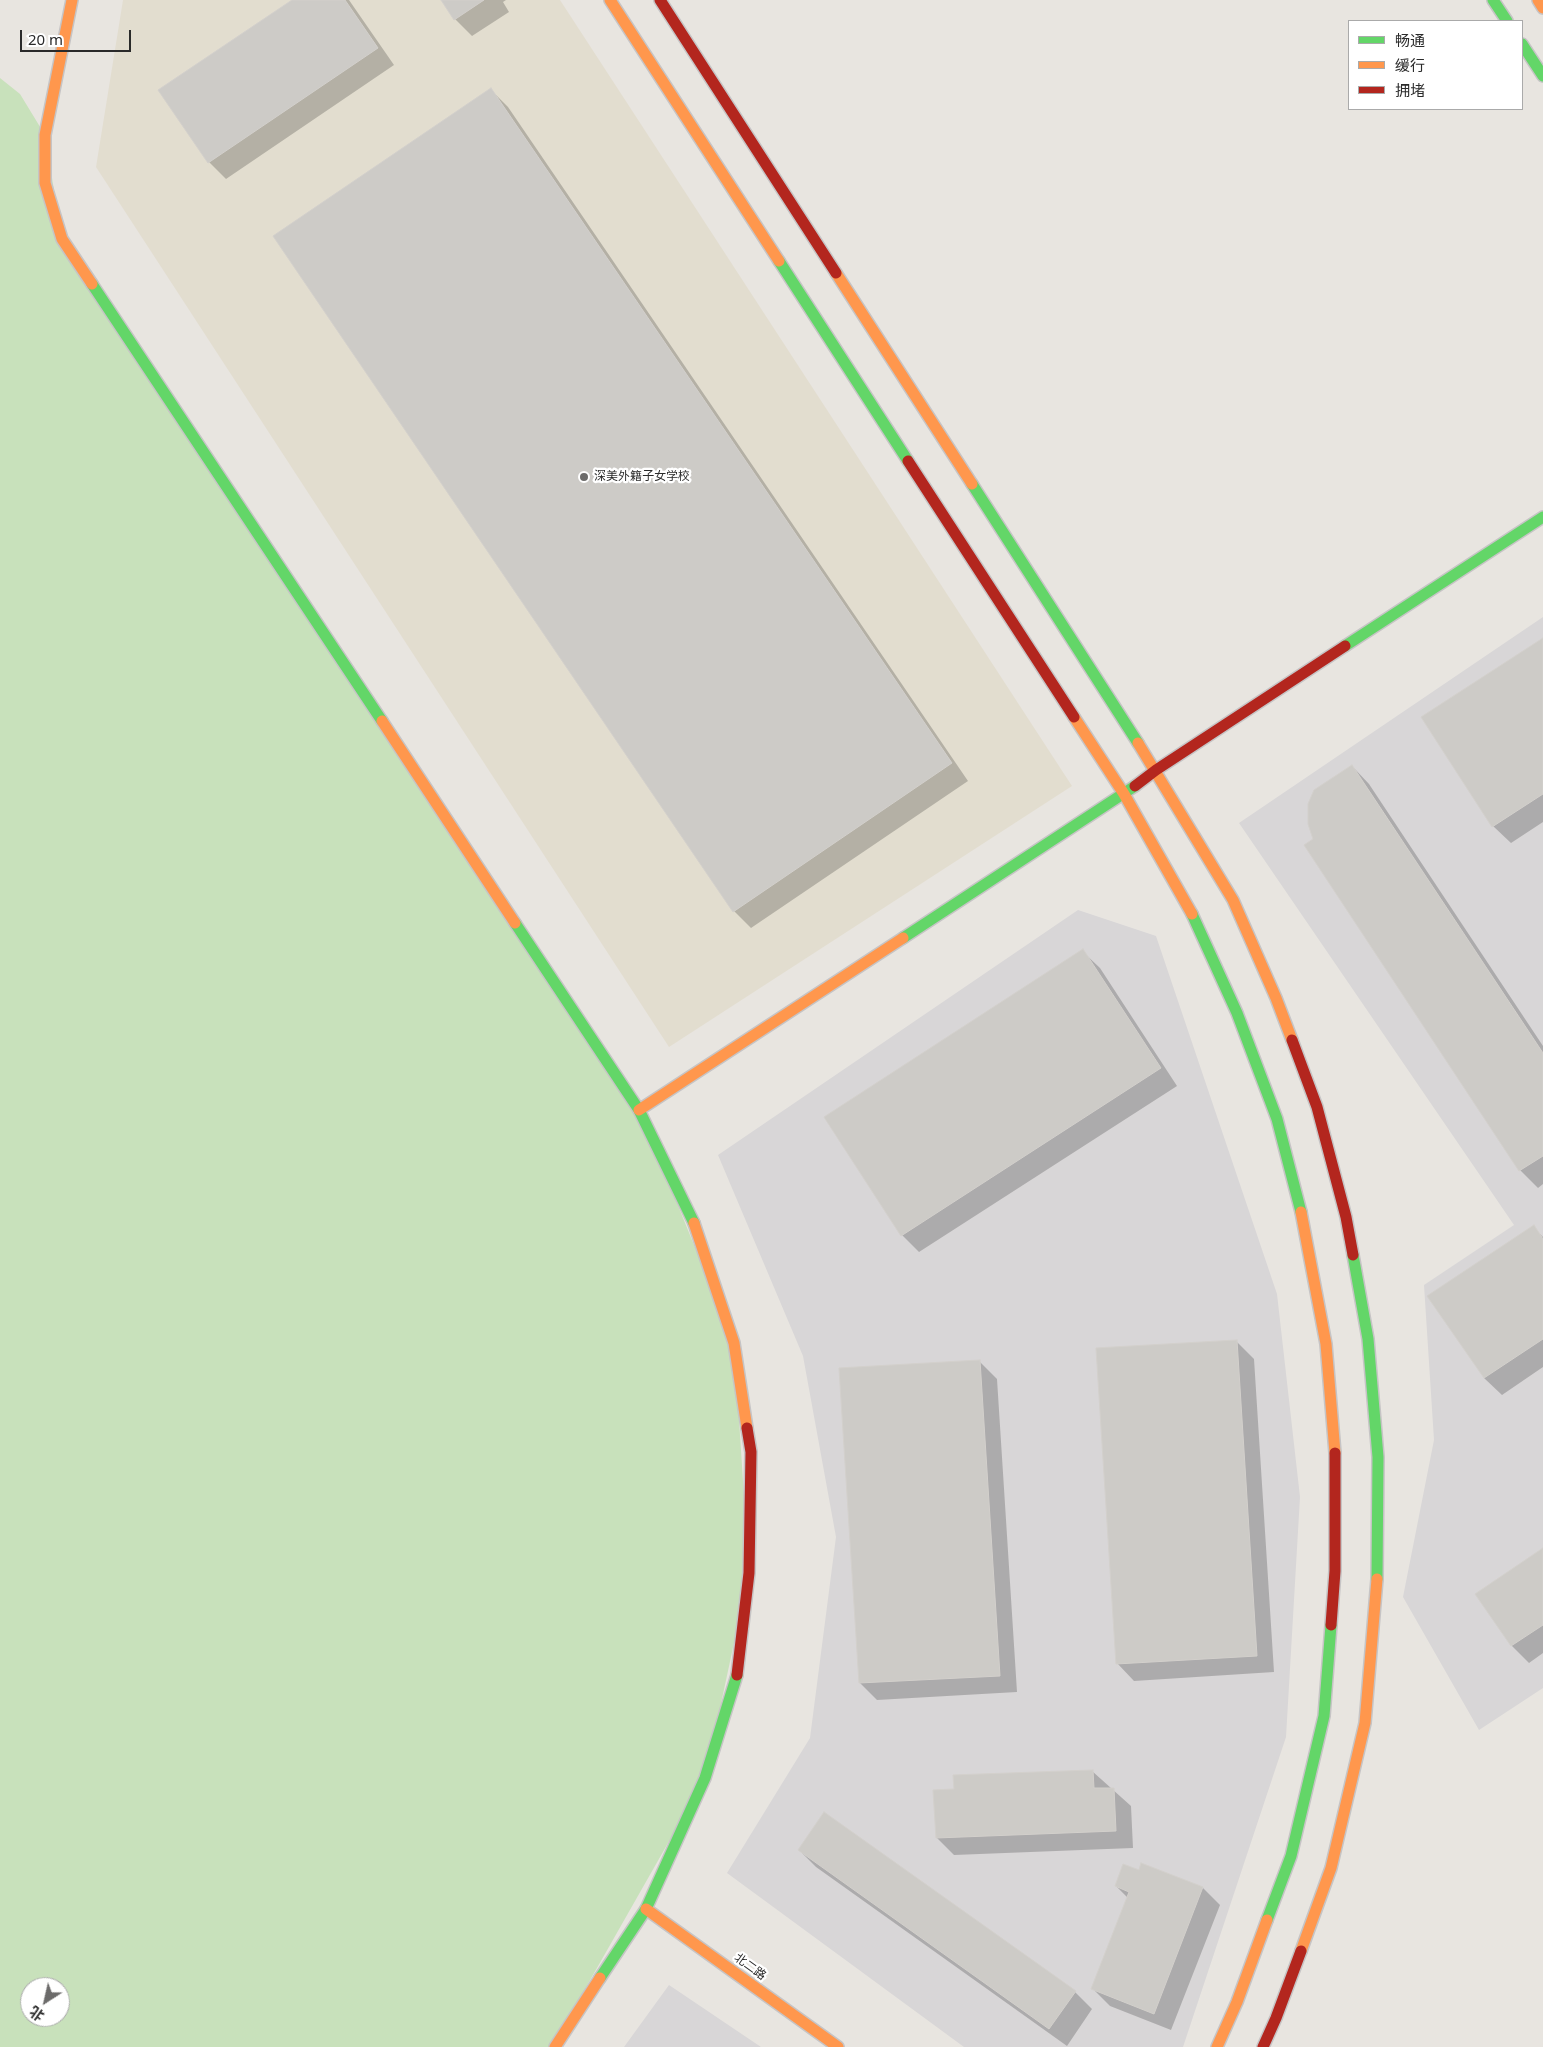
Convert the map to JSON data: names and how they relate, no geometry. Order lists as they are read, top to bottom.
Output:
{
  "streets": {
    "street": ["北二路"]
  },
  "places": ["深美外籍子女学校"],
  "legend": ["畅通", "缓行", "拥堵"],
  "scale_bar": "20 m",
  "north": "bottom left"
}
